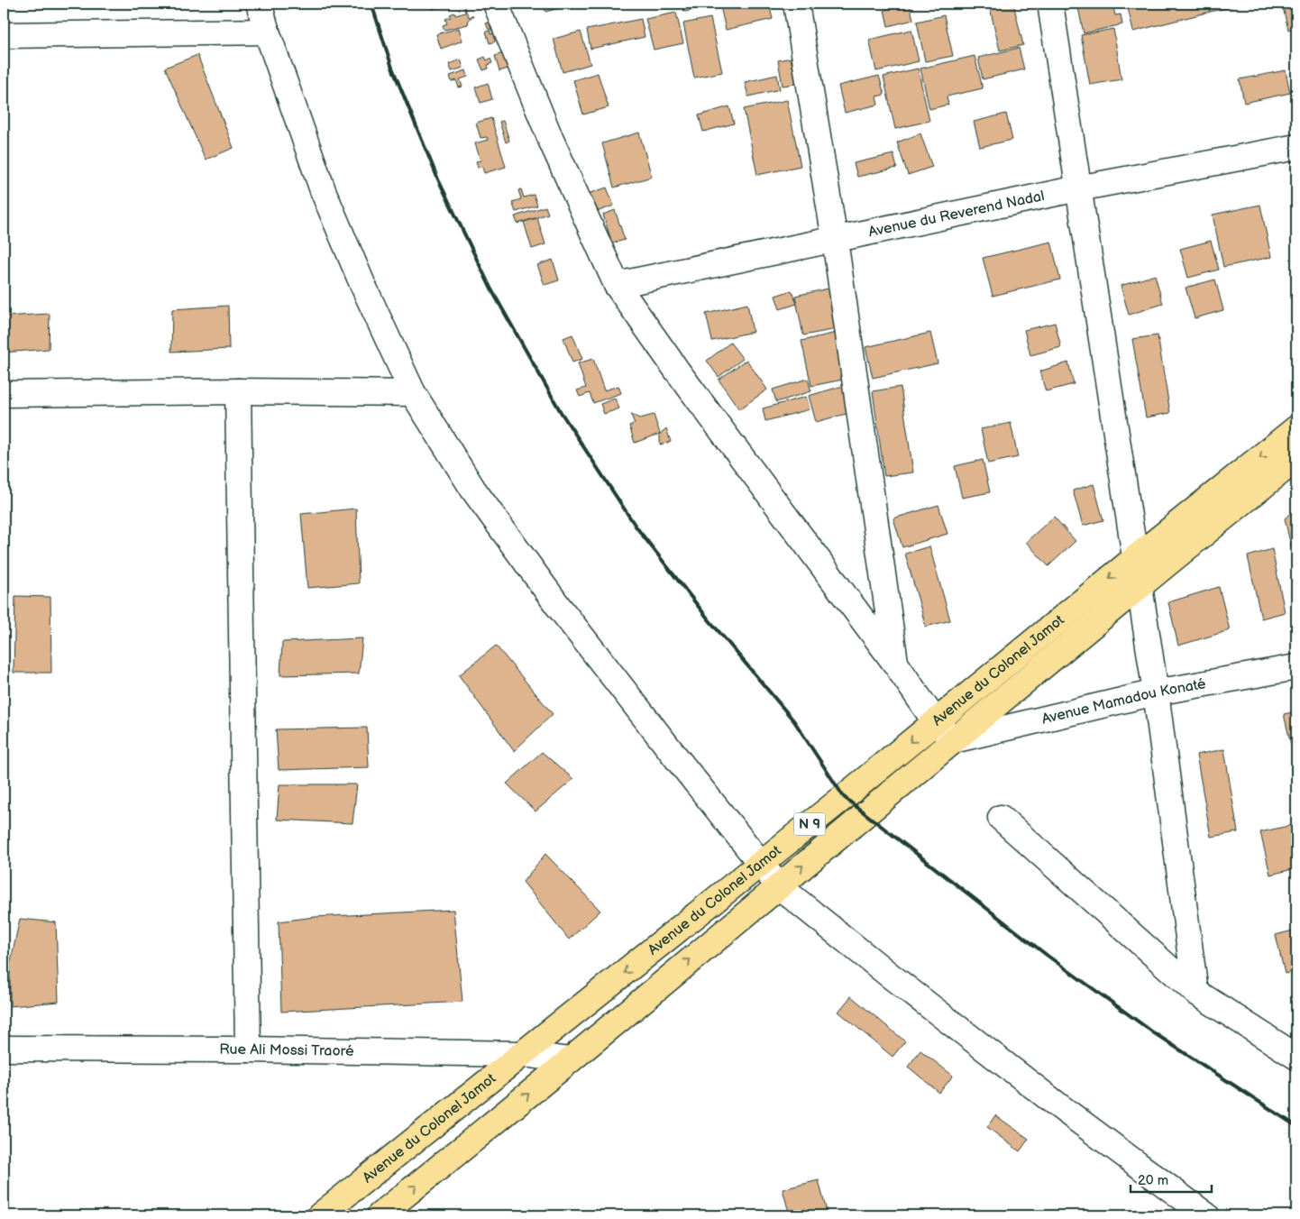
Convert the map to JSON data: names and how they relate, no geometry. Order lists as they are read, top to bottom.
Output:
{
  "streets": {
    "main road": ["Avenue du Colonel Jamot", "N 9"],
    "street": ["Avenue du Reverend Nadal", "Avenue Mamadou Konaté", "Rue Ali Mossi Traoré"]
  },
  "crossings": [
    ["Avenue du Colonel Jamot", "Avenue Mamadou Konaté"],
    ["Avenue du Colonel Jamot", "Rue Ali Mossi Traoré"]
  ],
  "scale_bar": "20 m"
}
